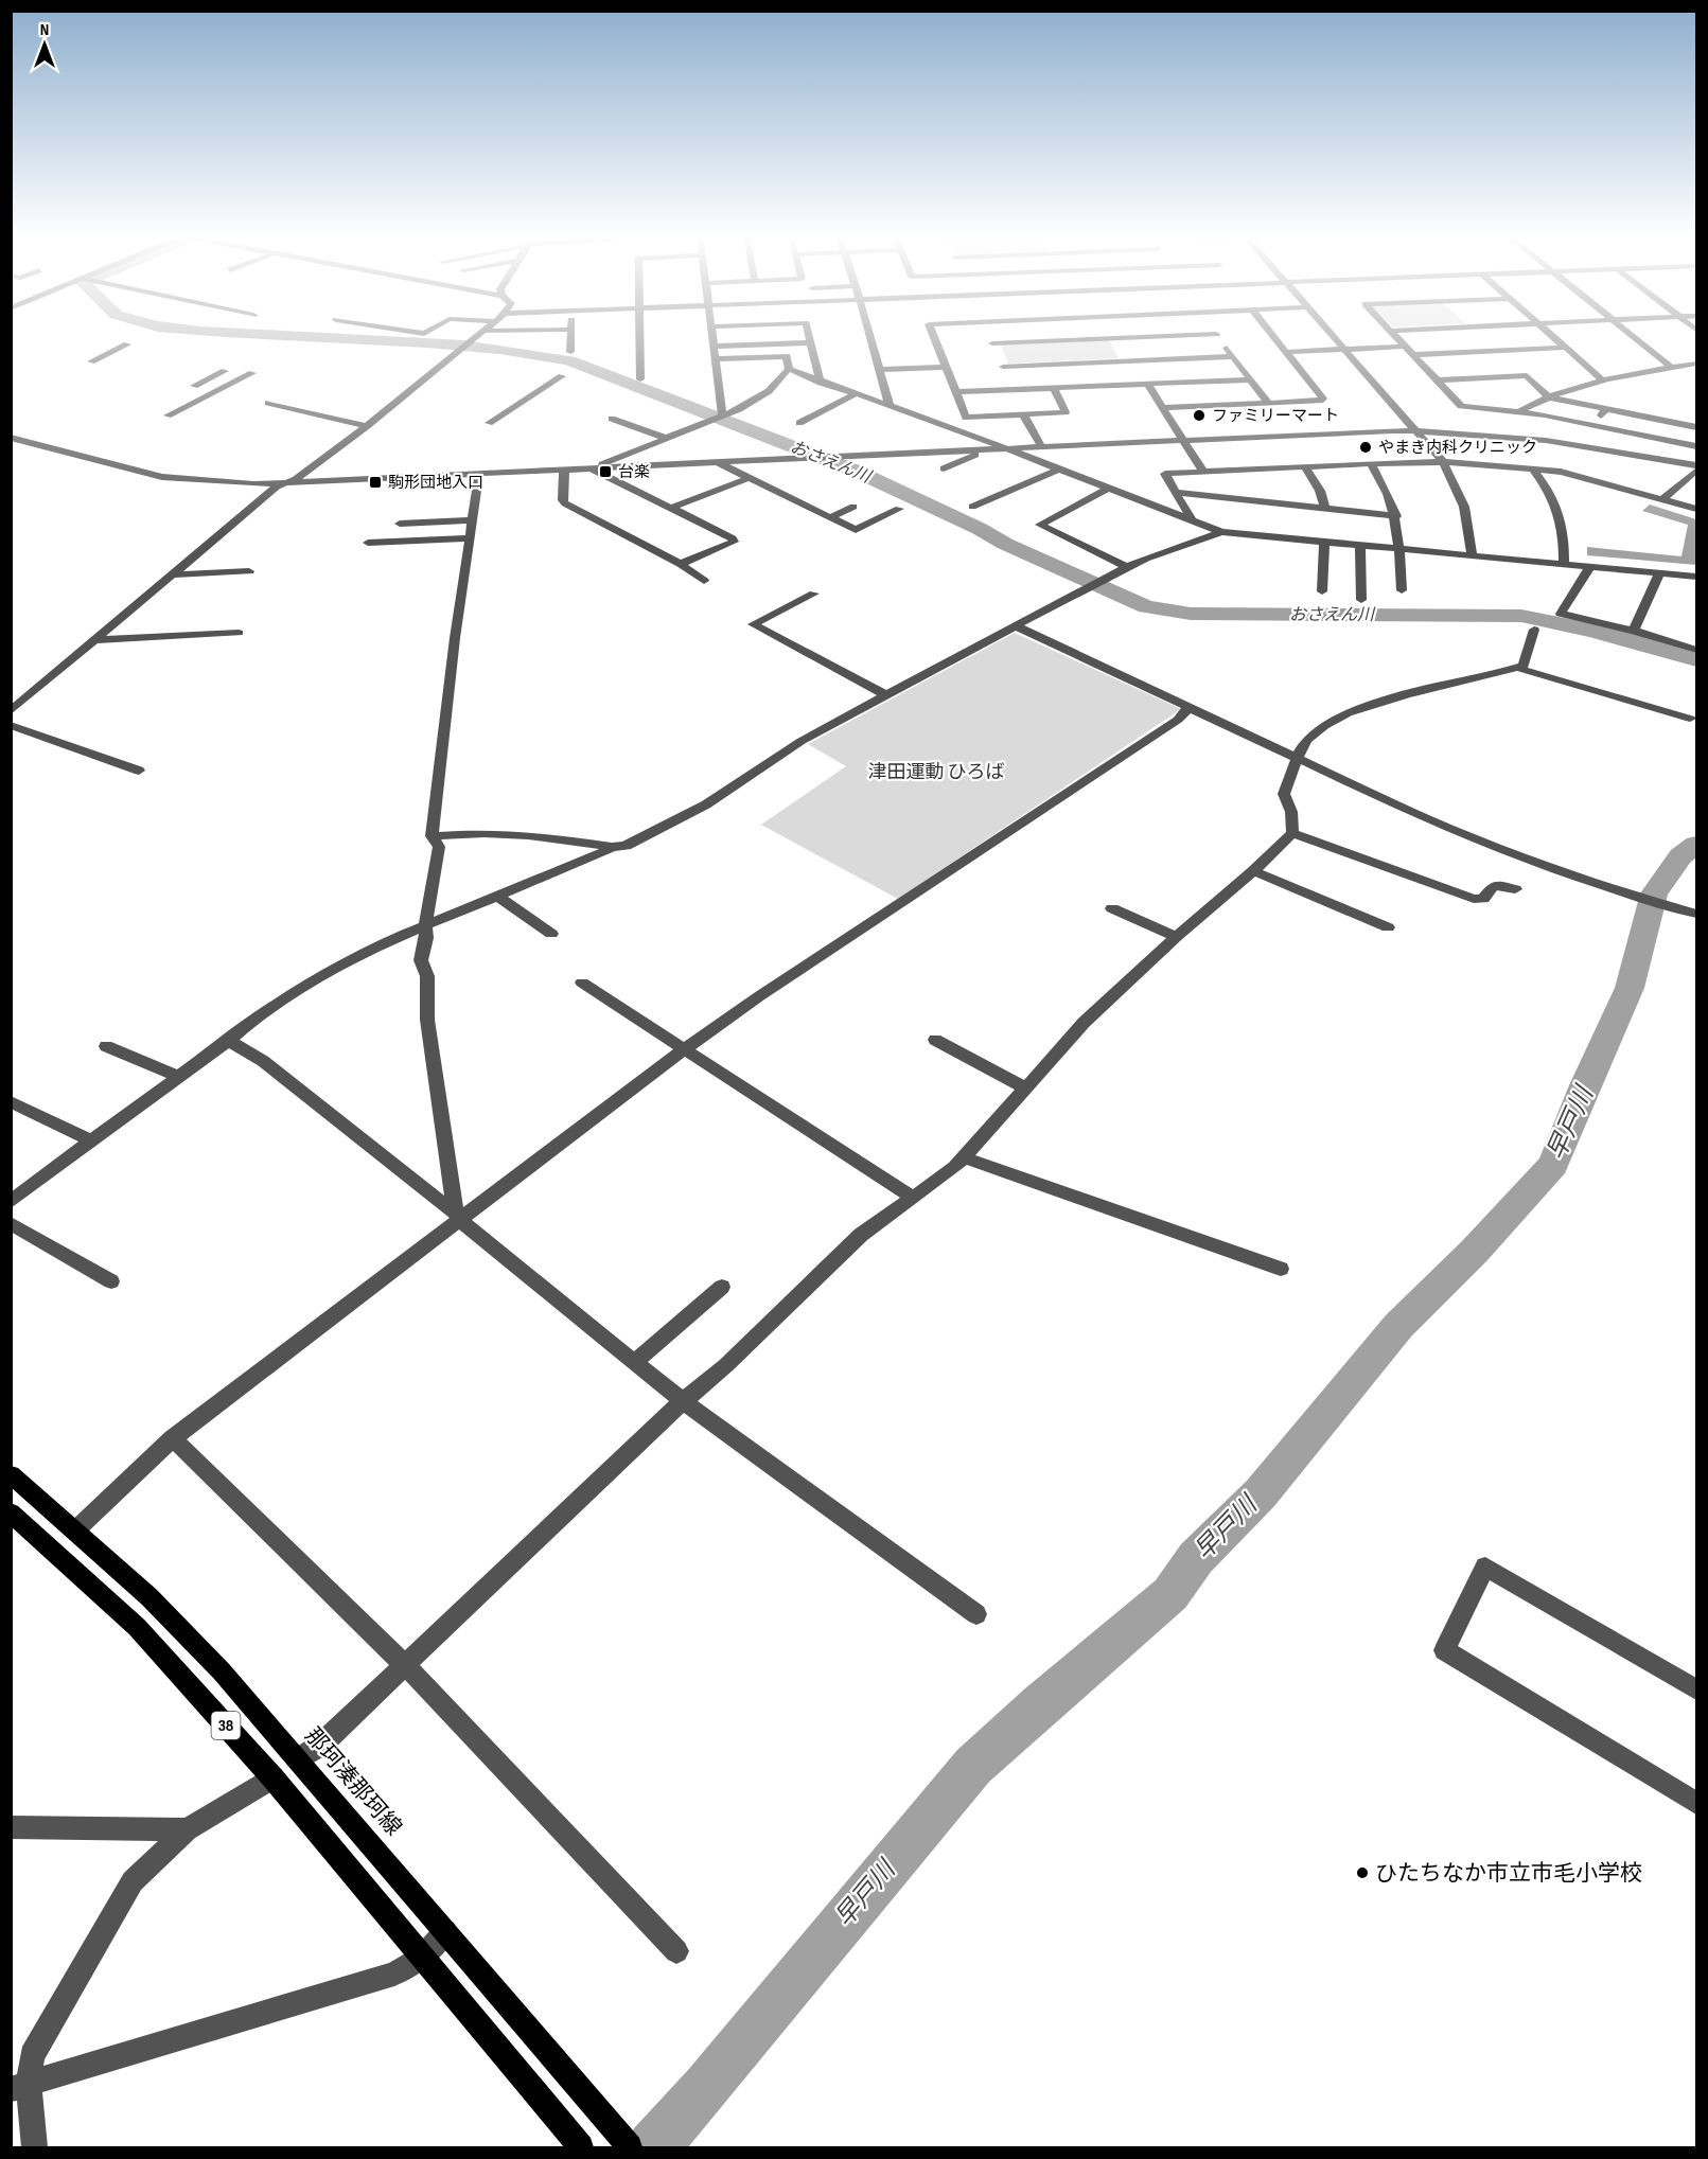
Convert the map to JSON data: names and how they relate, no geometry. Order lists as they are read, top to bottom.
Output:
{
  "streets": {
    "main road": ["38", "那珂湊那珂線"]
  },
  "water": ["おさえん川", "早戸川"],
  "parks": ["津田運動 ひろば"],
  "places": {
    "other": ["ファミリーマート", "やまき内科クリニック", "ひたちなか市立市毛小学校"],
    "transit": ["台楽", "駒形団地入口"]
  },
  "north": "top"
}
